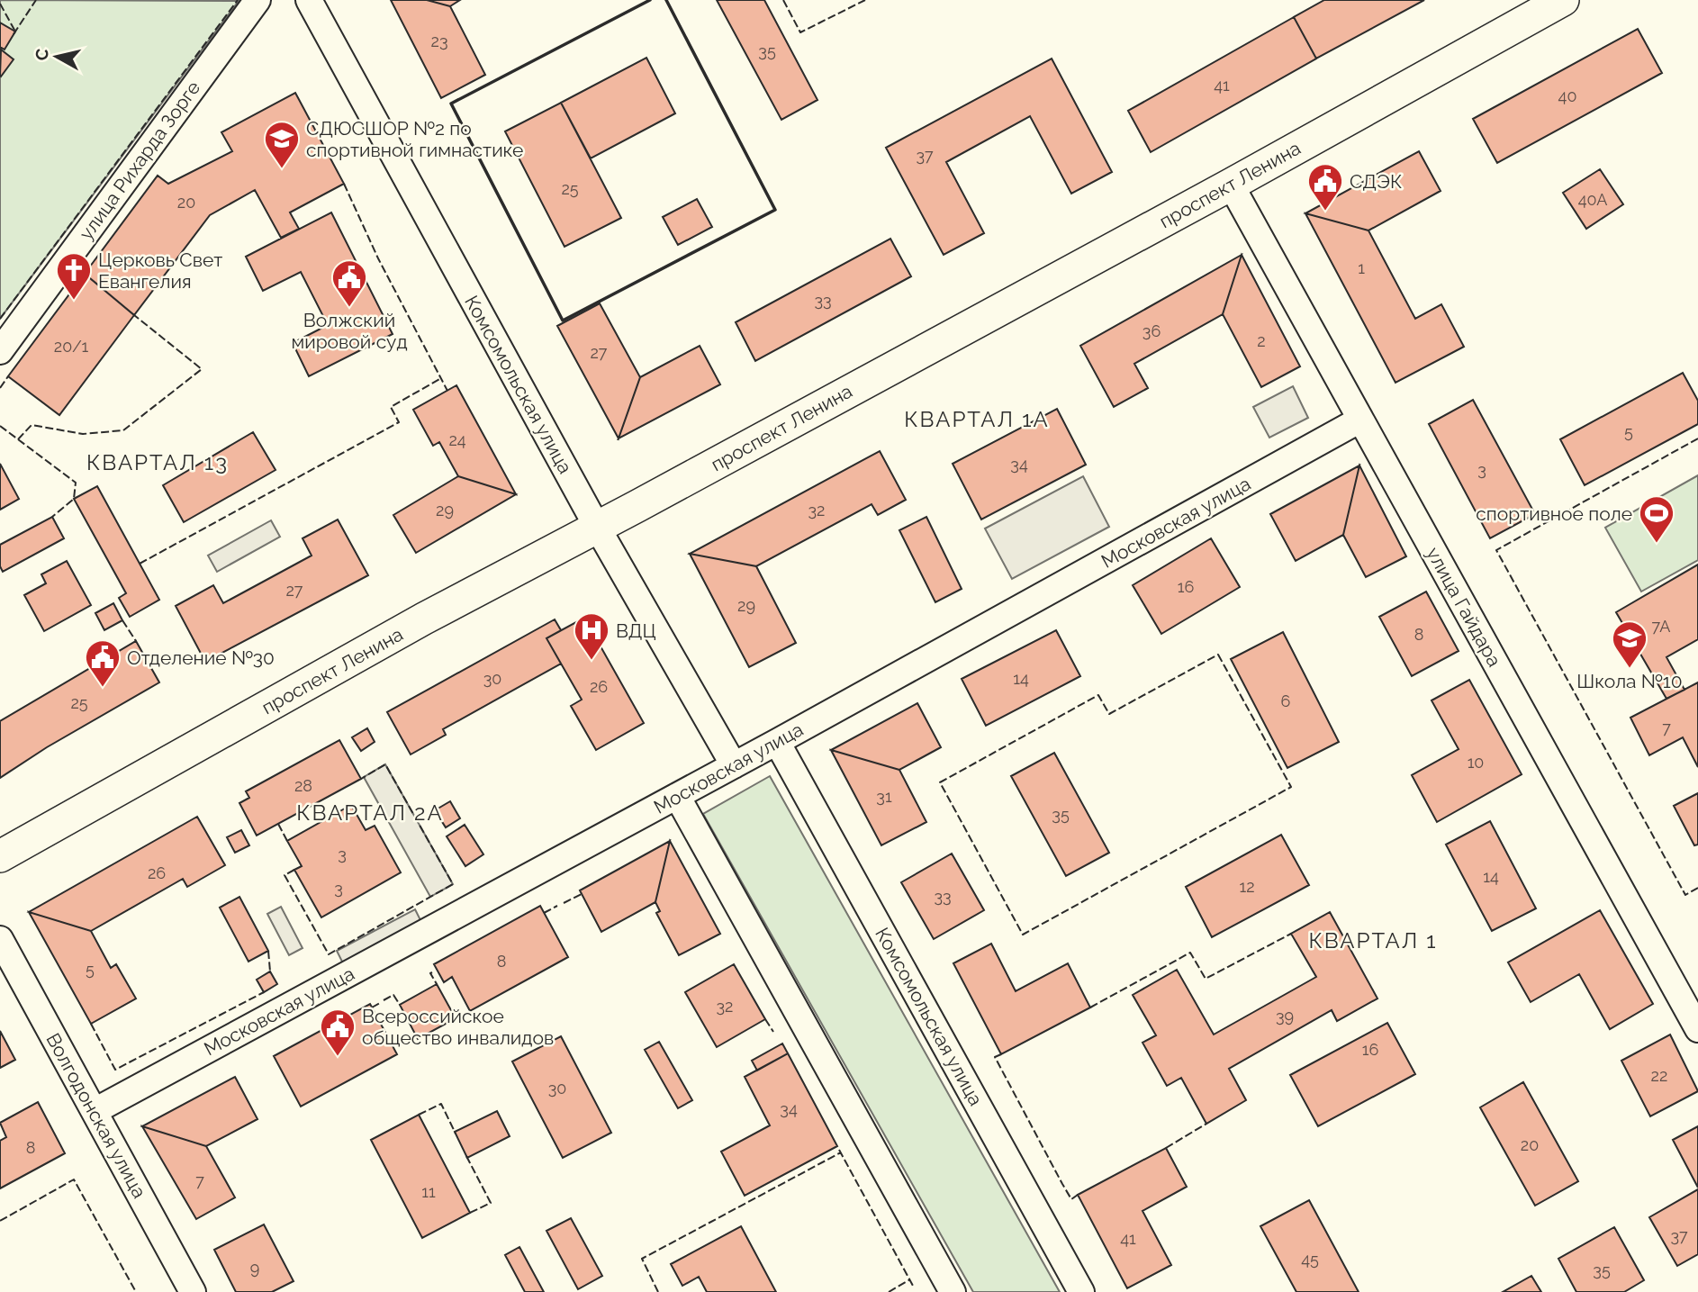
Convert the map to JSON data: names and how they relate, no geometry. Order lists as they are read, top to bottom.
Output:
{
  "streets": {
    "main road": ["проспект Ленина"],
    "street": [
      "улица Рихарда Зорге",
      "Комсомольская улица",
      "Московская улица",
      "улица Гайдара",
      "Волгодонская улица"
    ]
  },
  "crossings": [
    ["проспект Ленина", "Комсомольская улица"],
    ["проспект Ленина", "улица Гайдара"],
    ["Комсомольская улица", "Московская улица"],
    ["Московская улица", "улица Гайдара"],
    ["Московская улица", "Волгодонская улица"]
  ],
  "districts": [
    "КВАРТАЛ 1А",
    "КВАРТАЛ 13",
    "КВАРТАЛ 2А",
    "КВАРТАЛ 1"
  ],
  "places": {
    "school or university": ["СДЮСШОР №2 по спортивной гимнастике", "Школа №10"],
    "public building": [
      "СДЭК",
      "Волжский мировой суд",
      "Отделение №30",
      "Всероссийское общество инвалидов"
    ],
    "church": ["Церковь Свет Евангелия"],
    "sports": ["спортивное поле"],
    "hospital": ["ВДЦ"]
  },
  "house_numbers": [
    "23",
    "35",
    "41",
    "40",
    "37",
    "25",
    "40А",
    "20",
    "1",
    "33",
    "36",
    "2",
    "20/1",
    "27",
    "5",
    "24",
    "34",
    "3",
    "29",
    "32",
    "16",
    "27",
    "29",
    "7А",
    "8",
    "30",
    "14",
    "26",
    "6",
    "25",
    "7",
    "10",
    "28",
    "31",
    "35",
    "3",
    "26",
    "14",
    "12",
    "3",
    "33",
    "8",
    "5",
    "32",
    "39",
    "16",
    "22",
    "30",
    "34",
    "20",
    "8",
    "7",
    "11",
    "37",
    "41",
    "45",
    "9",
    "35"
  ],
  "north": "left"
}
